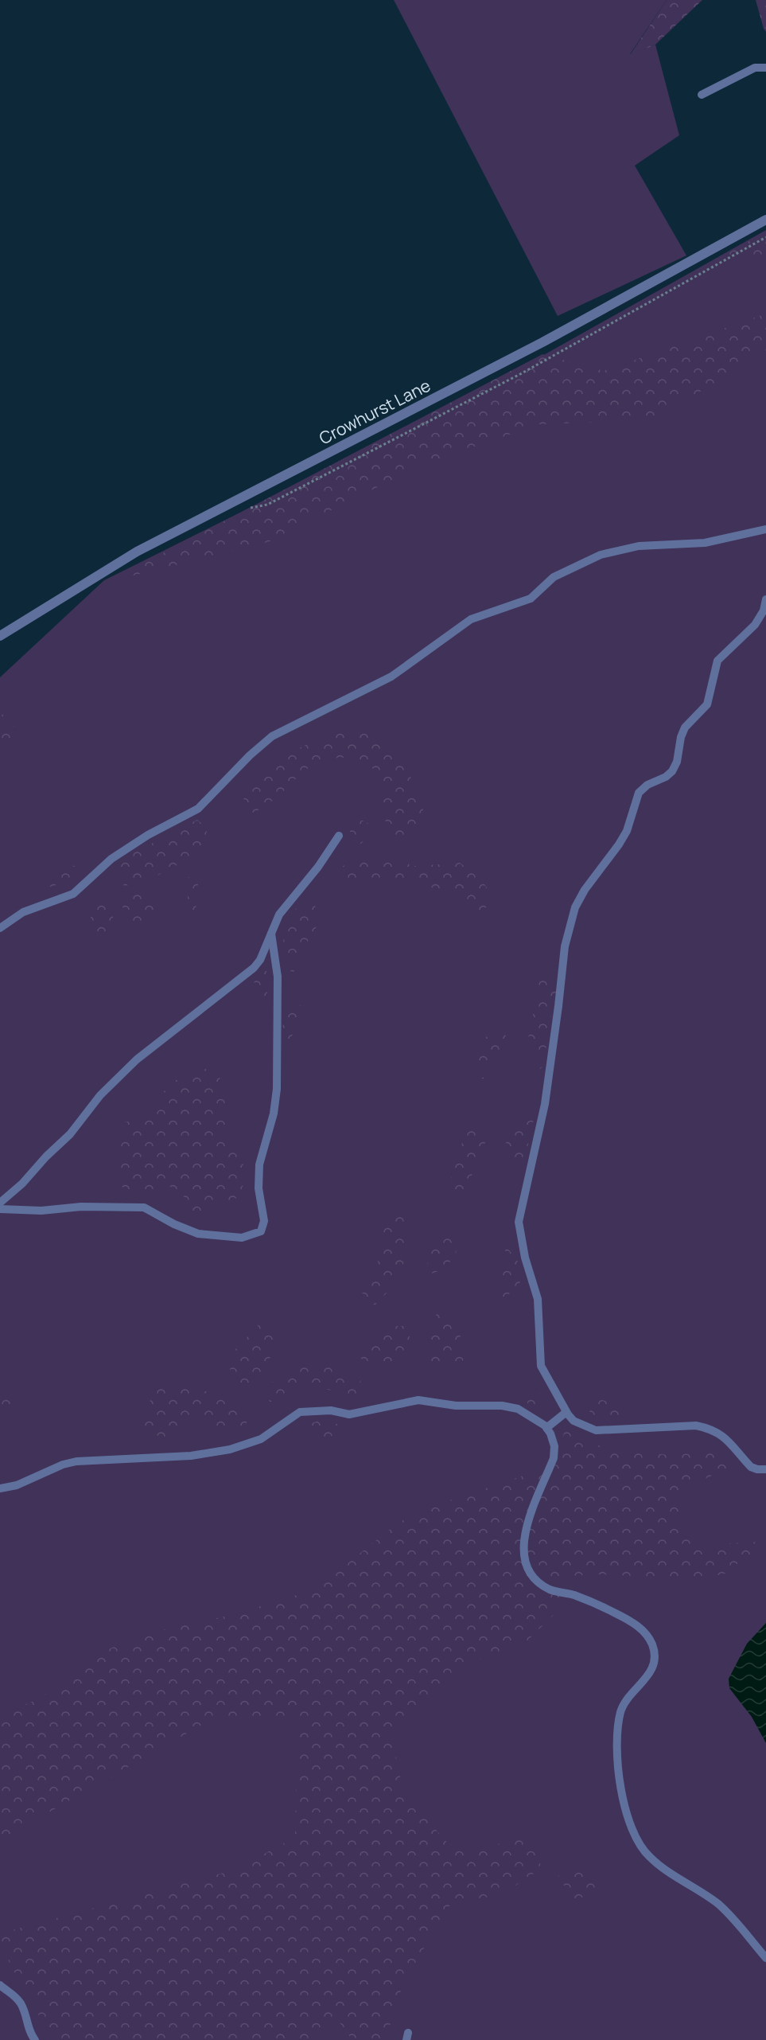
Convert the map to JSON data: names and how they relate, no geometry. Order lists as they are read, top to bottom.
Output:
{
  "streets": {
    "street": ["Crowhurst Lane"]
  }
}
